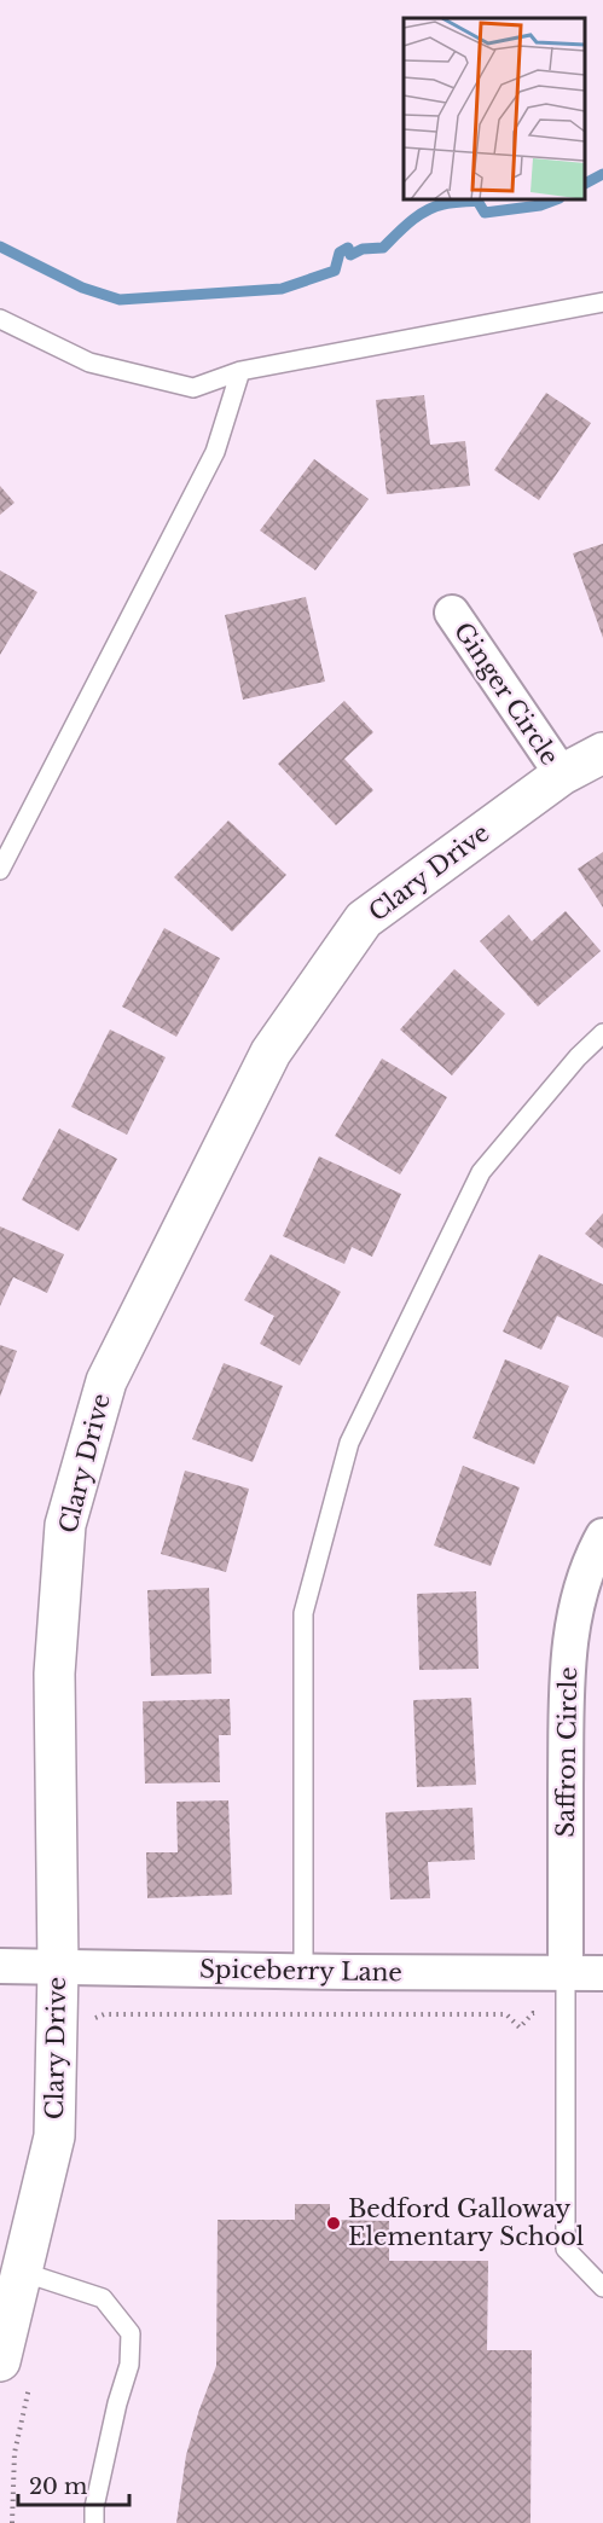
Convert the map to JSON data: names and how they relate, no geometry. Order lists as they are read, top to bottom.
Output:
{
  "streets": {
    "street": [
      "Ginger Circle",
      "Clary Drive",
      "Saffron Circle",
      "Spiceberry Lane"
    ]
  },
  "crossings": [
    ["Ginger Circle", "Clary Drive"],
    ["Clary Drive", "Spiceberry Lane"],
    ["Saffron Circle", "Spiceberry Lane"]
  ],
  "places": ["Bedford Galloway Elementary School"],
  "scale_bar": "20 m"
}
